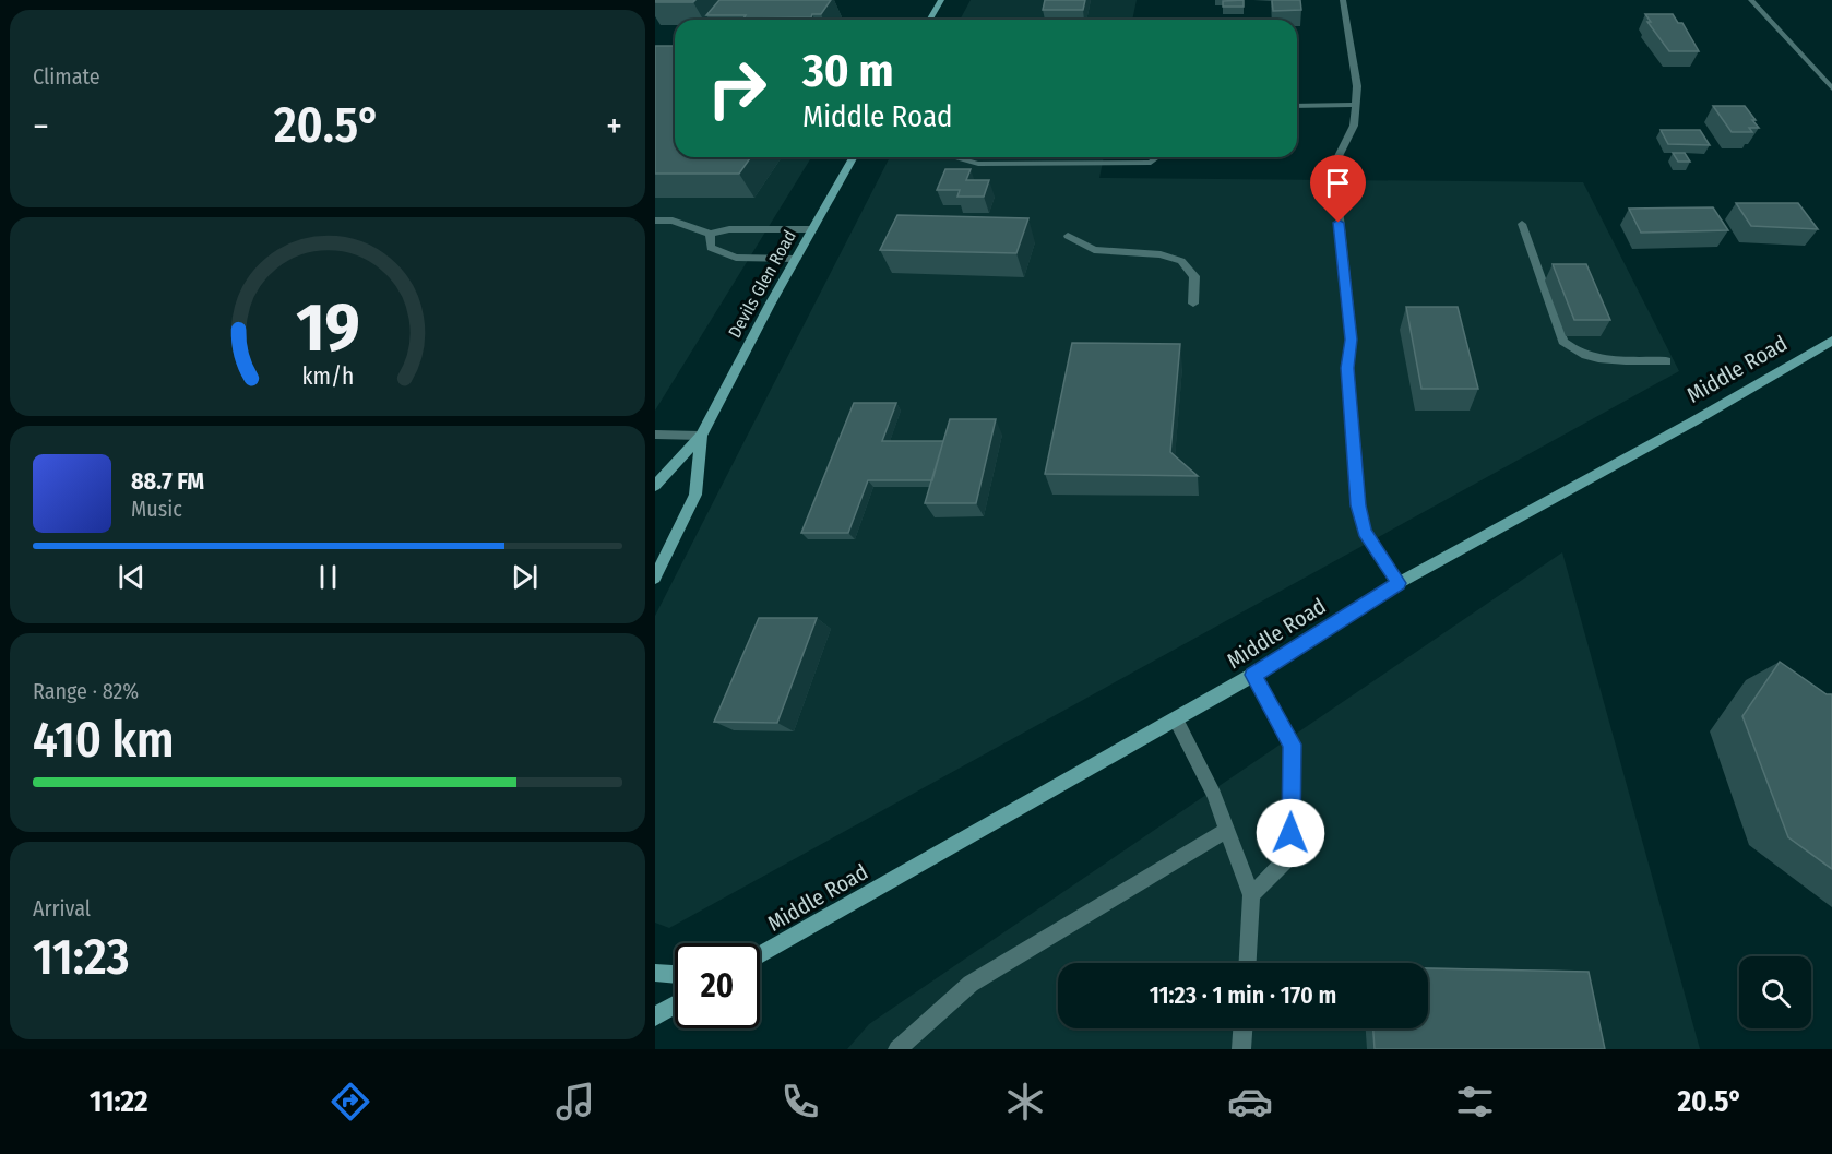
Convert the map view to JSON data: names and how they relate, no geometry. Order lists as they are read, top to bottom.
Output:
{
  "streets": {
    "main road": ["Devils Glen Road", "Middle Road"]
  },
  "page": {
    "tile": [
      "Climate",
      ["Range · 82%", "410 km"],
      ["Arrival", "11:23"]
    ],
    "turn": ["30 m", "Middle Road"],
    "heat": ["−", "20.5°", "+"],
    "song": ["88.7 FM", "Music"],
    "limit": "20",
    "trip": "11:23 · 1 min · 170 m",
    "tabs": ["11:22", "20.5°"],
    "gauge": ["19", "km/h"]
  }
}
